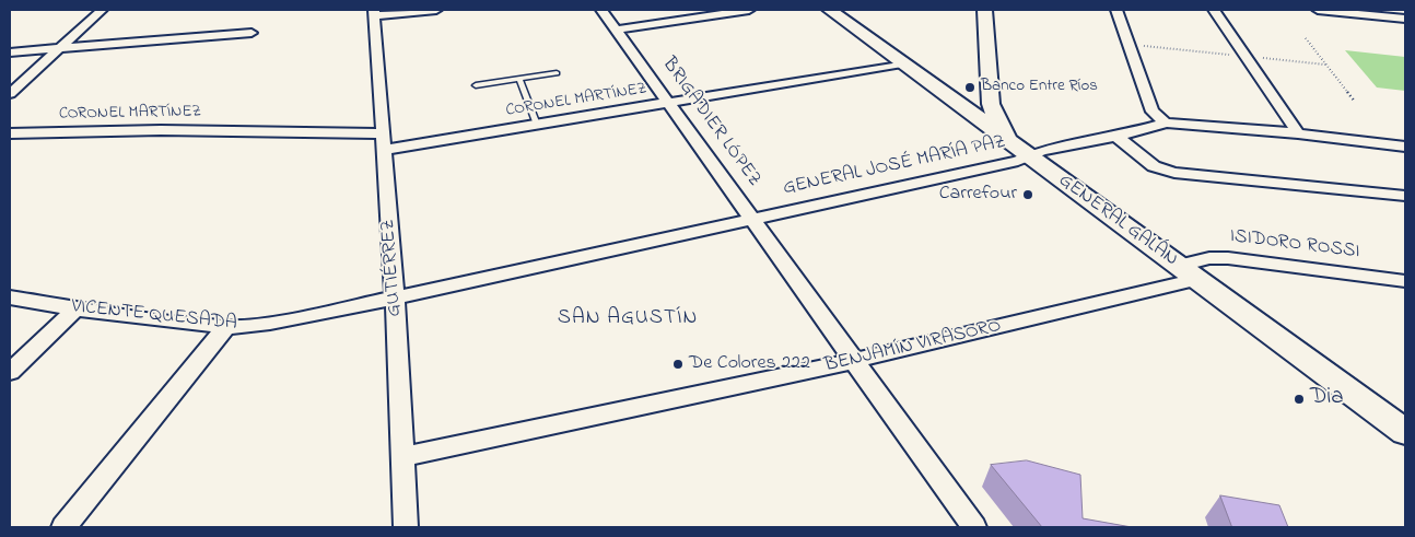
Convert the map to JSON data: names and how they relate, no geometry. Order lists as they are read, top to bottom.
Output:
{
  "streets": {
    "street": [
      "CORONEL MARTÍNEZ",
      "BRIGADIER LÓPEZ",
      "GENERAL JOSÉ MARÍA PAZ",
      "GENERAL GALÁN",
      "ISIDORO ROSSI",
      "GUTIÉRREZ",
      "VICENTE QUESADA",
      "BENJAMÍN VIRASORO"
    ]
  },
  "crossings": [
    ["CORONEL MARTÍNEZ", "BRIGADIER LÓPEZ"],
    ["CORONEL MARTÍNEZ", "GENERAL GALÁN"],
    ["CORONEL MARTÍNEZ", "GUTIÉRREZ"],
    ["BRIGADIER LÓPEZ", "GENERAL JOSÉ MARÍA PAZ"],
    ["BRIGADIER LÓPEZ", "BENJAMÍN VIRASORO"],
    ["GENERAL JOSÉ MARÍA PAZ", "GENERAL GALÁN"],
    ["GENERAL JOSÉ MARÍA PAZ", "GUTIÉRREZ"],
    ["GENERAL JOSÉ MARÍA PAZ", "VICENTE QUESADA"],
    ["GENERAL GALÁN", "ISIDORO ROSSI"],
    ["GENERAL GALÁN", "BENJAMÍN VIRASORO"],
    ["ISIDORO ROSSI", "BENJAMÍN VIRASORO"],
    ["GUTIÉRREZ", "VICENTE QUESADA"],
    ["GUTIÉRREZ", "BENJAMÍN VIRASORO"]
  ],
  "districts": ["SAN AGUSTÍN"],
  "places": [
    "Banco Entre Ríos",
    "Carrefour",
    "De Colores 222",
    "Dia"
  ]
}
